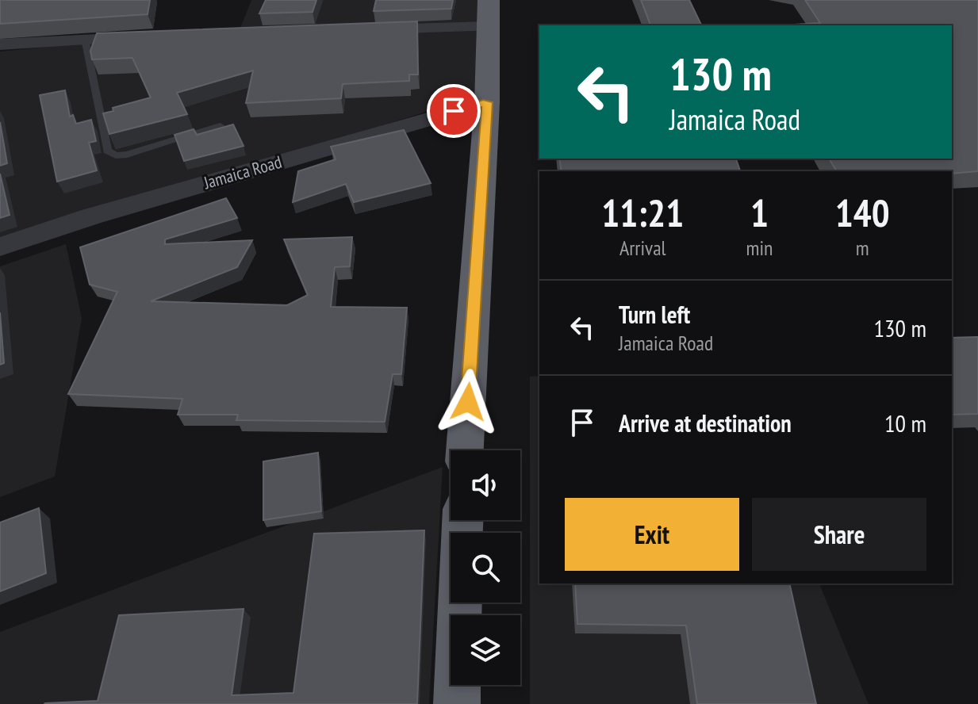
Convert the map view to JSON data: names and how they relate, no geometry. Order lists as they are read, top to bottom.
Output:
{
  "streets": {
    "street": ["Jamaica Road"]
  },
  "page": {
    "turn": ["130 m", "Jamaica Road"],
    "eta": [
      "11:21",
      "Arrival",
      "1",
      "min",
      "140",
      "m"
    ],
    "list": [
      {
        "name": "Turn left",
        "note": "Jamaica Road",
        "value": "130 m"
      },
      {
        "name": "Arrive at destination",
        "value": "10 m"
      }
    ],
    "buttons": ["Exit", "Share"]
  }
}
